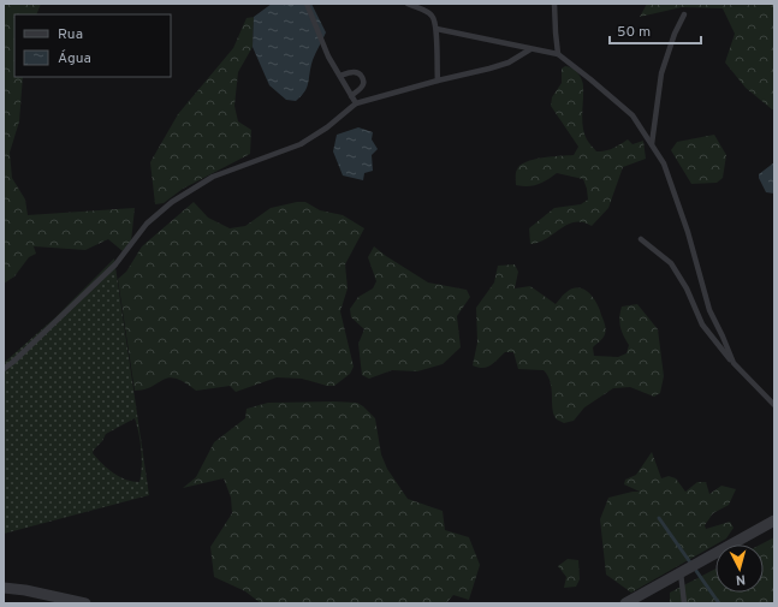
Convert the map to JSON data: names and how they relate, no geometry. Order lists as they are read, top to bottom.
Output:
{
  "legend": ["Rua", "Água"],
  "scale_bar": "50 m",
  "north": "bottom"
}
